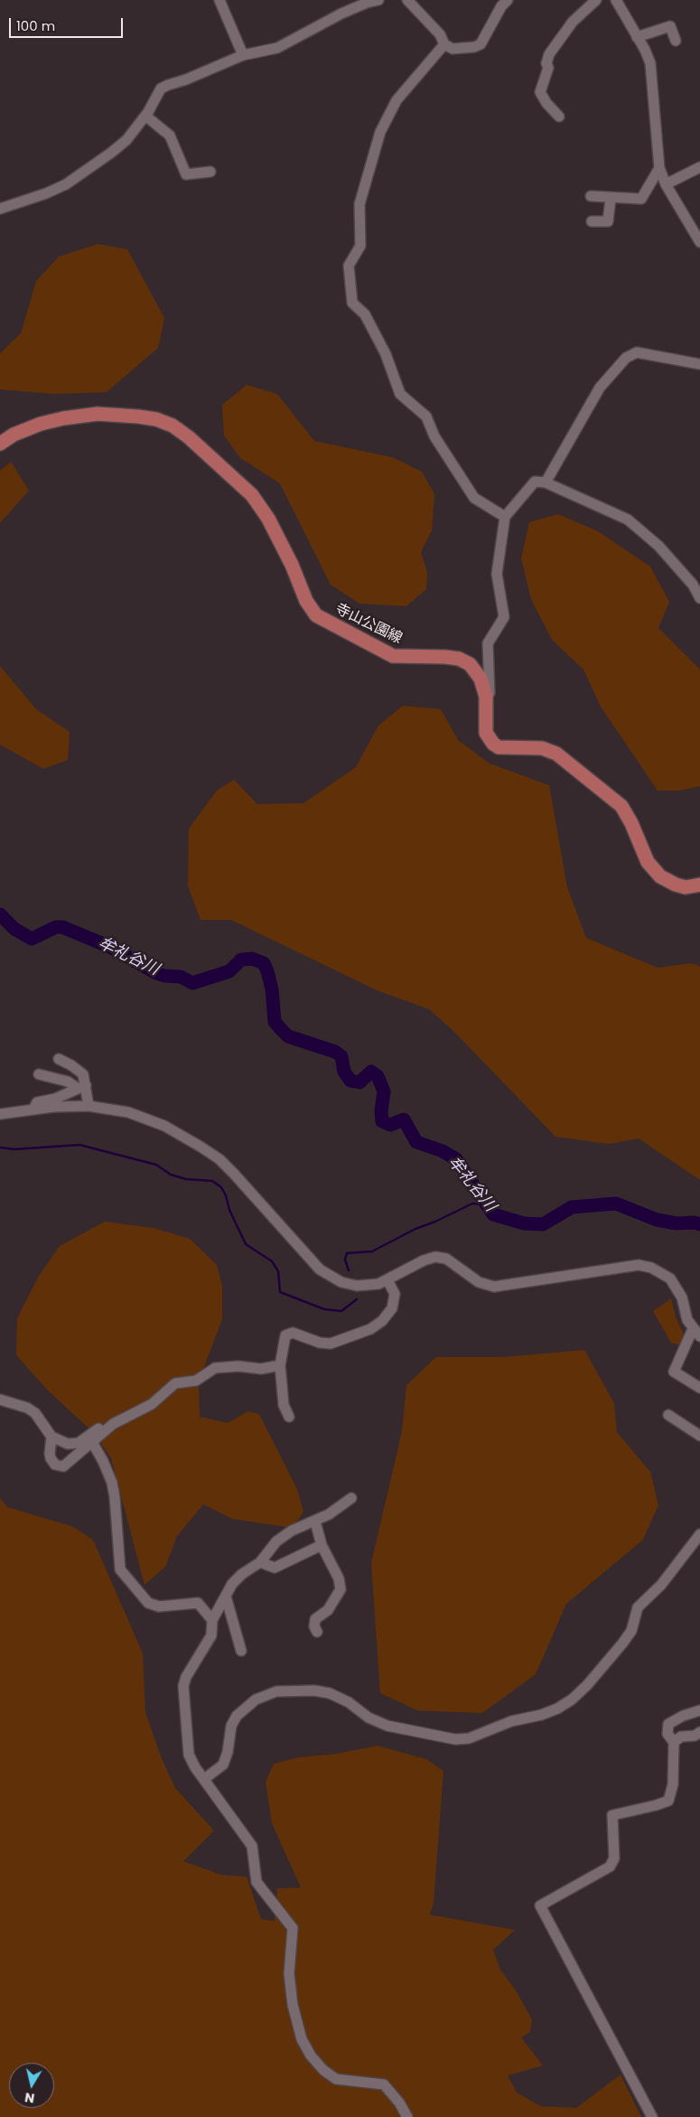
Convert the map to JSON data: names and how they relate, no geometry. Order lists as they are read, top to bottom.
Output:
{
  "streets": {
    "main road": ["寺山公園線"]
  },
  "water": ["牟礼谷川"],
  "scale_bar": "100 m",
  "north": "bottom"
}
